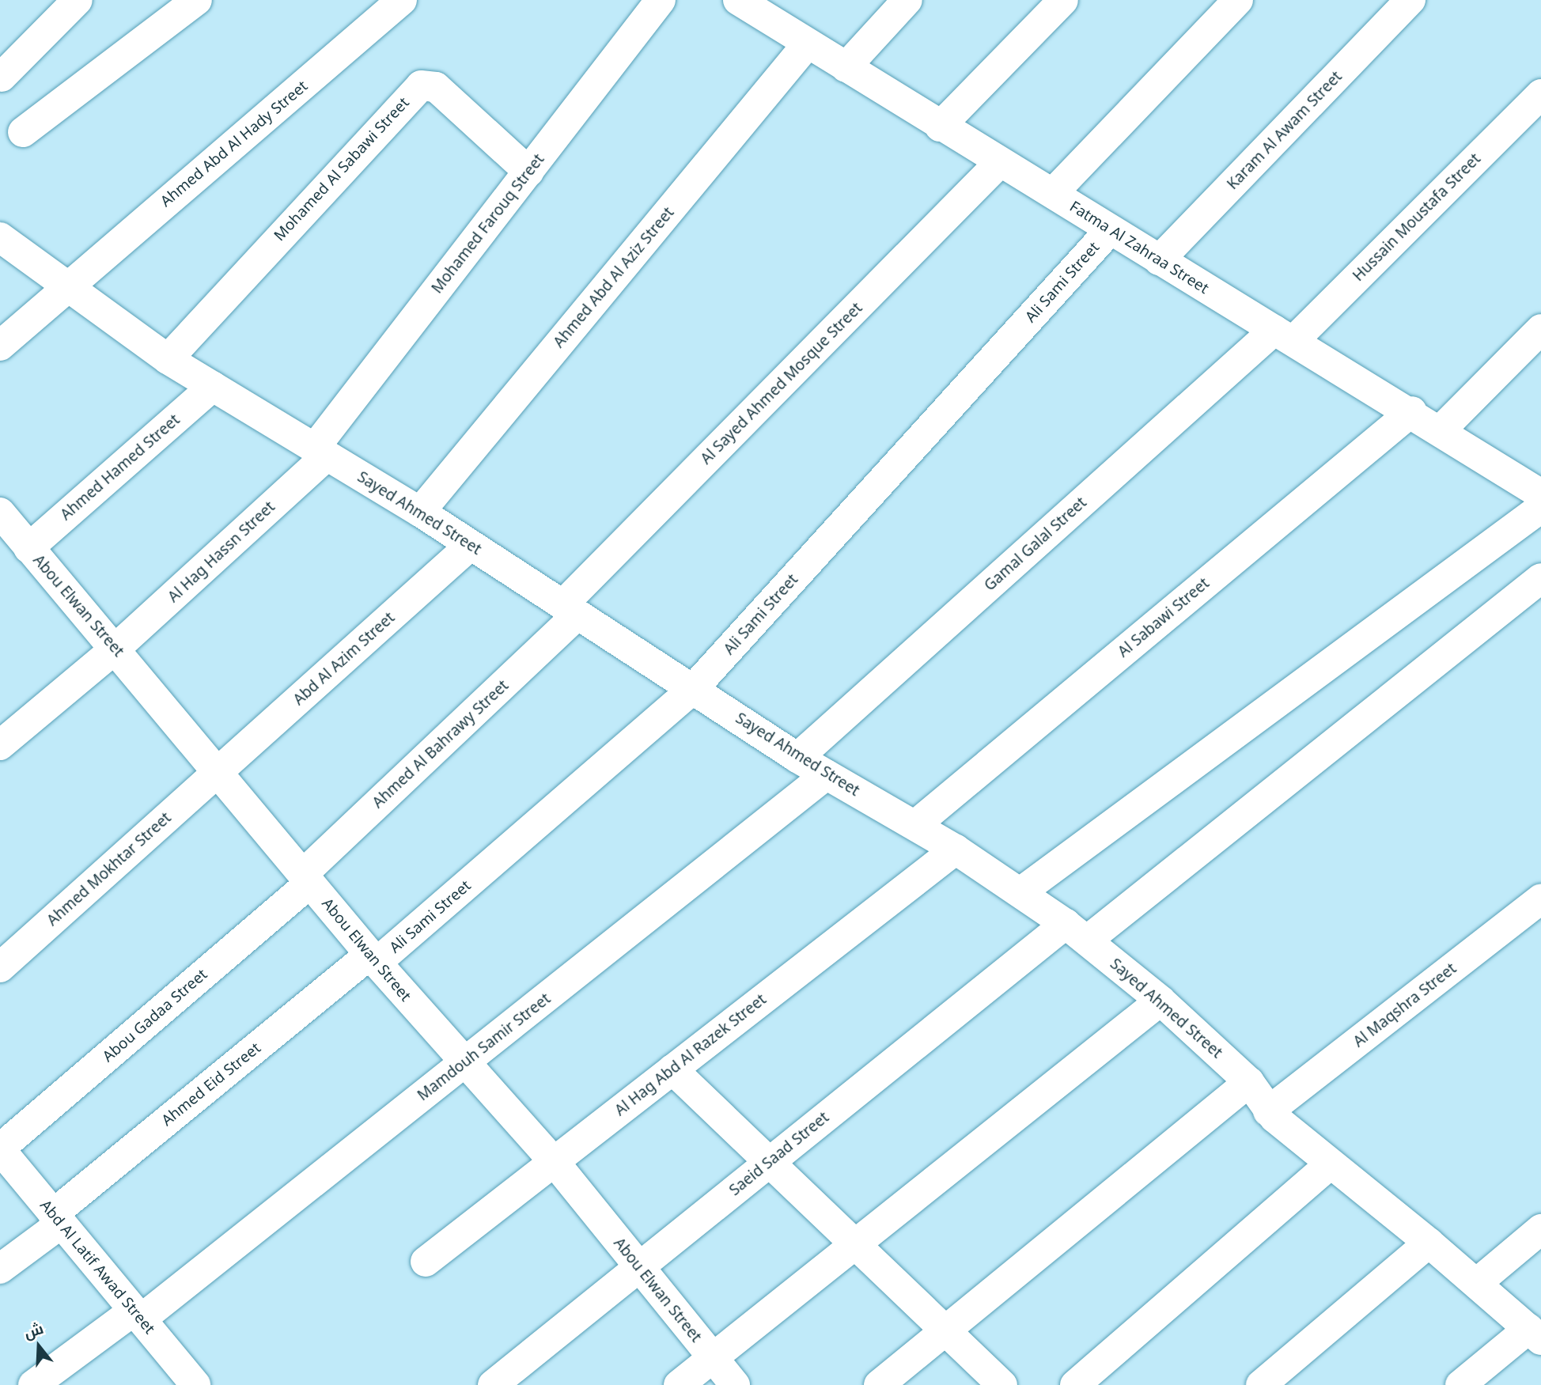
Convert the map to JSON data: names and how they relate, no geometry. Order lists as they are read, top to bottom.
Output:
{
  "streets": {
    "street": [
      "Karam Al Awam Street",
      "Ahmed Abd Al Hady Street",
      "Mohamed Al Sabawi Street",
      "Hussain Moustafa Street",
      "Mohamed Farouq Street",
      "Fatma Al Zahraa Street",
      "Ahmed Abd Al Aziz Street",
      "Ali Sami Street",
      "Al Sayed Ahmed Mosque Street",
      "Ahmed Hamed Street",
      "Sayed Ahmed Street",
      "Gamal Galal Street",
      "Al Hag Hassn Street",
      "Abou Elwan Street",
      "Al Sabawi Street",
      "Abd Al Azim Street",
      "Ahmed Al Bahrawy Street",
      "Ahmed Mokhtar Street",
      "Al Maqshra Street",
      "Abou Gadaa Street",
      "Mamdouh Samir Street",
      "Al Hag Abd Al Razek Street",
      "Ahmed Eid Street",
      "Saeid Saad Street",
      "Abd Al Latif Awad Street"
    ]
  },
  "crossings": [
    ["Karam Al Awam Street", "Fatma Al Zahraa Street"],
    ["Ahmed Abd Al Hady Street", "Sayed Ahmed Street"],
    ["Mohamed Al Sabawi Street", "Mohamed Farouq Street"],
    ["Mohamed Al Sabawi Street", "Sayed Ahmed Street"],
    ["Hussain Moustafa Street", "Fatma Al Zahraa Street"],
    ["Hussain Moustafa Street", "Gamal Galal Street"],
    ["Mohamed Farouq Street", "Sayed Ahmed Street"],
    ["Mohamed Farouq Street", "Al Hag Hassn Street"],
    ["Fatma Al Zahraa Street", "Ahmed Abd Al Aziz Street"],
    ["Fatma Al Zahraa Street", "Ali Sami Street"],
    ["Fatma Al Zahraa Street", "Al Sayed Ahmed Mosque Street"],
    ["Fatma Al Zahraa Street", "Gamal Galal Street"],
    ["Fatma Al Zahraa Street", "Al Sabawi Street"],
    ["Ahmed Abd Al Aziz Street", "Sayed Ahmed Street"],
    ["Ali Sami Street", "Sayed Ahmed Street"],
    ["Ali Sami Street", "Abou Elwan Street"],
    ["Ali Sami Street", "Ahmed Eid Street"],
    ["Al Sayed Ahmed Mosque Street", "Sayed Ahmed Street"],
    ["Al Sayed Ahmed Mosque Street", "Ahmed Al Bahrawy Street"],
    ["Ahmed Hamed Street", "Sayed Ahmed Street"],
    ["Ahmed Hamed Street", "Abou Elwan Street"],
    ["Sayed Ahmed Street", "Gamal Galal Street"],
    ["Sayed Ahmed Street", "Al Hag Hassn Street"],
    ["Sayed Ahmed Street", "Al Sabawi Street"],
    ["Sayed Ahmed Street", "Abd Al Azim Street"],
    ["Sayed Ahmed Street", "Ahmed Al Bahrawy Street"],
    ["Sayed Ahmed Street", "Al Maqshra Street"],
    ["Sayed Ahmed Street", "Mamdouh Samir Street"],
    ["Sayed Ahmed Street", "Al Hag Abd Al Razek Street"],
    ["Sayed Ahmed Street", "Saeid Saad Street"],
    ["Al Hag Hassn Street", "Abou Elwan Street"],
    ["Abou Elwan Street", "Abd Al Azim Street"],
    ["Abou Elwan Street", "Ahmed Al Bahrawy Street"],
    ["Abou Elwan Street", "Ahmed Mokhtar Street"],
    ["Abou Elwan Street", "Abou Gadaa Street"],
    ["Abou Elwan Street", "Mamdouh Samir Street"],
    ["Abou Elwan Street", "Al Hag Abd Al Razek Street"],
    ["Abou Elwan Street", "Ahmed Eid Street"],
    ["Abou Elwan Street", "Saeid Saad Street"],
    ["Abd Al Azim Street", "Ahmed Mokhtar Street"],
    ["Ahmed Al Bahrawy Street", "Abou Gadaa Street"],
    ["Abou Gadaa Street", "Abd Al Latif Awad Street"],
    ["Mamdouh Samir Street", "Abd Al Latif Awad Street"],
    ["Ahmed Eid Street", "Abd Al Latif Awad Street"]
  ],
  "north": "top"
}
